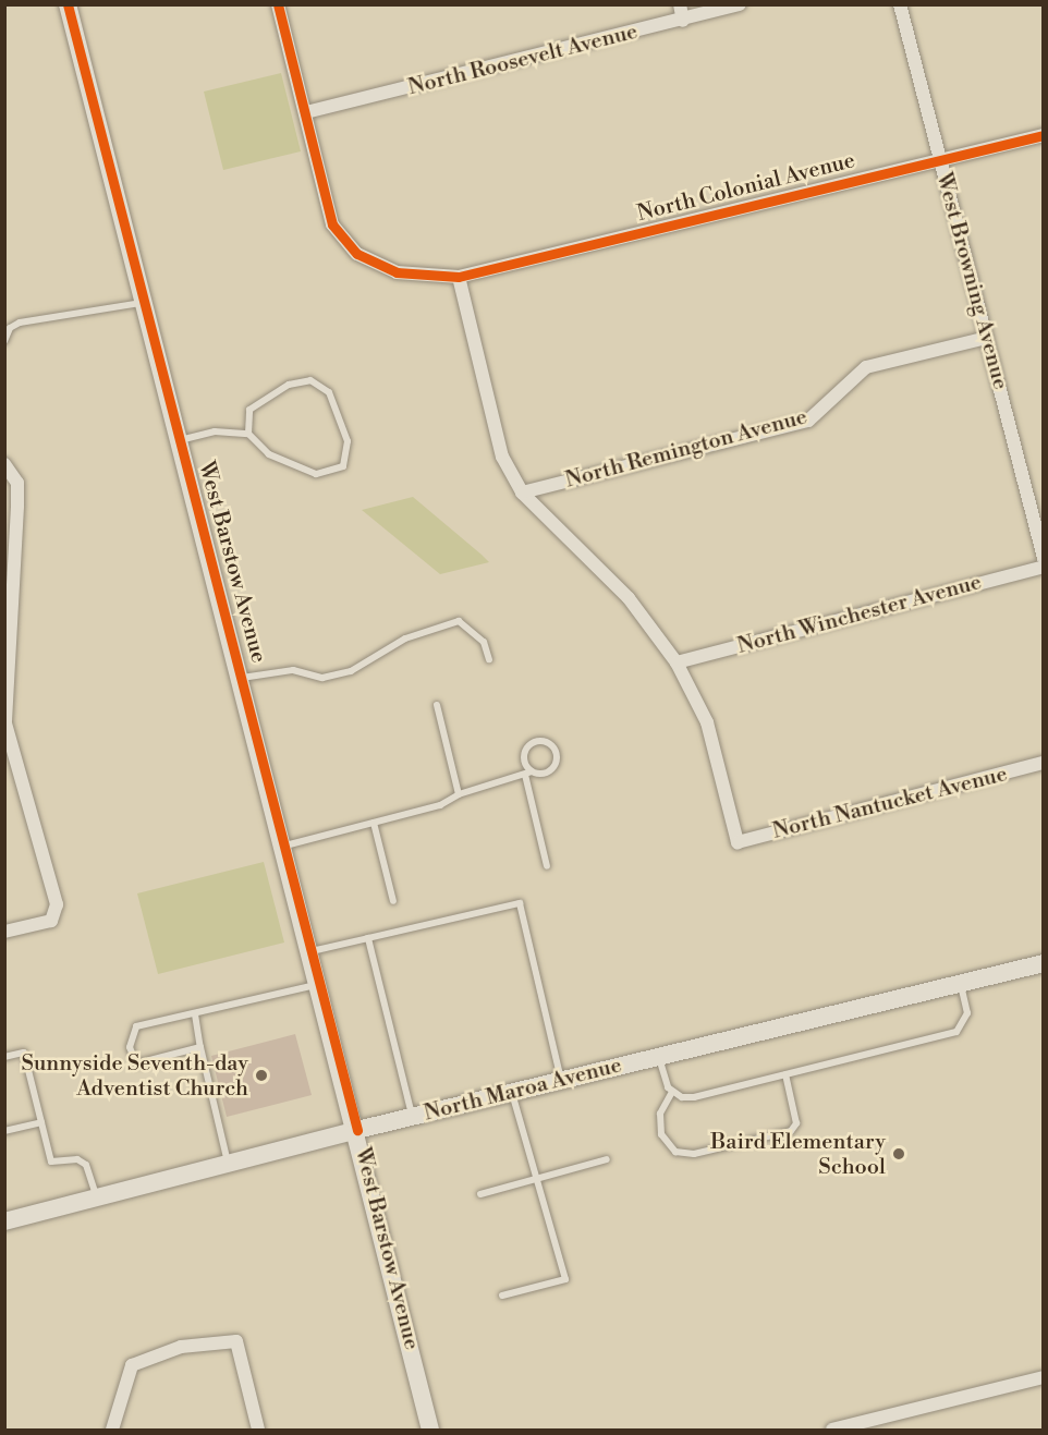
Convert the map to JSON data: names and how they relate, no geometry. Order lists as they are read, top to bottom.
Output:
{
  "streets": {
    "street": [
      "North Roosevelt Avenue",
      "North Colonial Avenue",
      "West Browning Avenue",
      "North Remington Avenue",
      "West Barstow Avenue",
      "North Winchester Avenue",
      "North Nantucket Avenue",
      "North Maroa Avenue"
    ]
  },
  "crossings": [
    ["North Roosevelt Avenue", "North Colonial Avenue"],
    ["North Colonial Avenue", "West Browning Avenue"],
    ["West Browning Avenue", "North Remington Avenue"],
    ["West Barstow Avenue", "North Maroa Avenue"],
    ["North Winchester Avenue", "North Nantucket Avenue"]
  ],
  "places": ["Sunnyside Seventh-day Adventist Church", "Baird Elementary School"]
}
